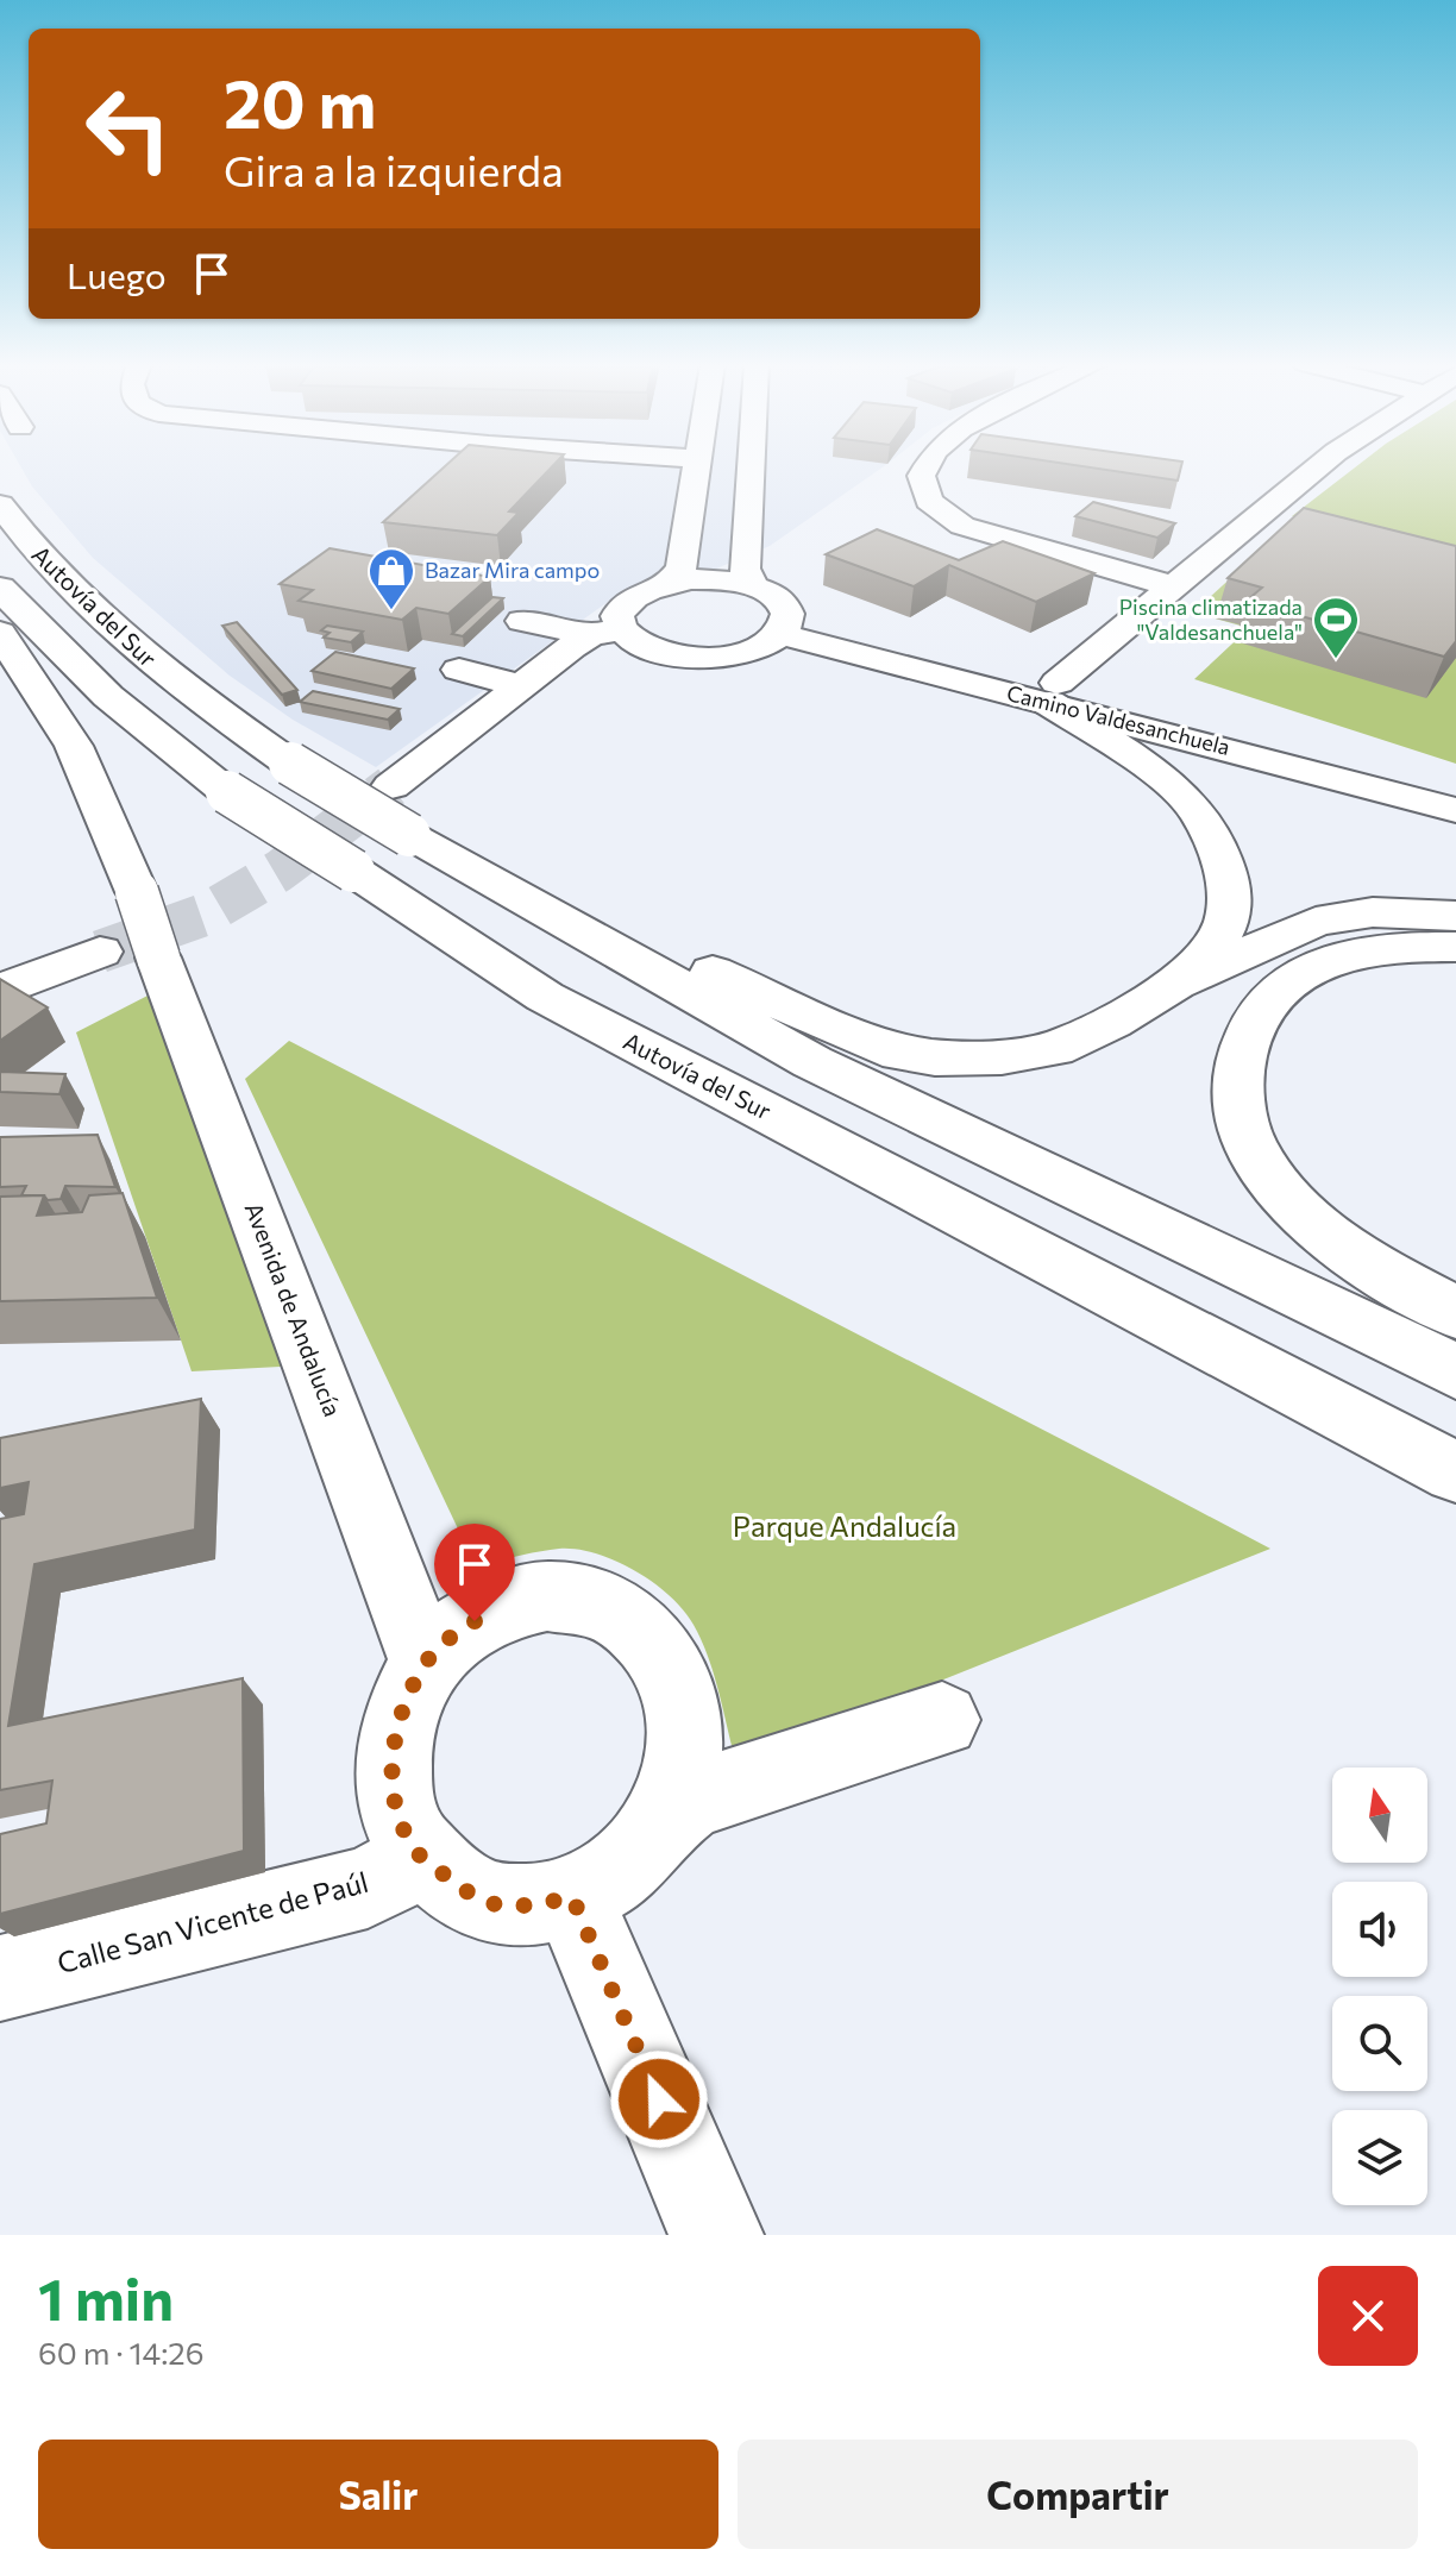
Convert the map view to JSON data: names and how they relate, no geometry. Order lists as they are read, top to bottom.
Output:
{
  "streets": {
    "main road": [
      "Autovía del Sur",
      "Camino Valdesanchuela",
      "Avenida de Andalucía",
      "Calle San Vicente de Paúl"
    ]
  },
  "crossings": [
    ["Avenida de Andalucía", "Calle San Vicente de Paúl"]
  ],
  "parks": ["Parque Andalucía"],
  "places": {
    "shop": ["Bazar Mira campo"],
    "sports": ["Piscina climatizada \"Valdesanchuela\""]
  },
  "north": "top",
  "page": {
    "turn": ["20 m", "Gira a la izquierda"],
    "then": "Luego",
    "heading": ["1 min", "60 m · 14:26"],
    "buttons": ["Salir", "Compartir"]
  }
}
